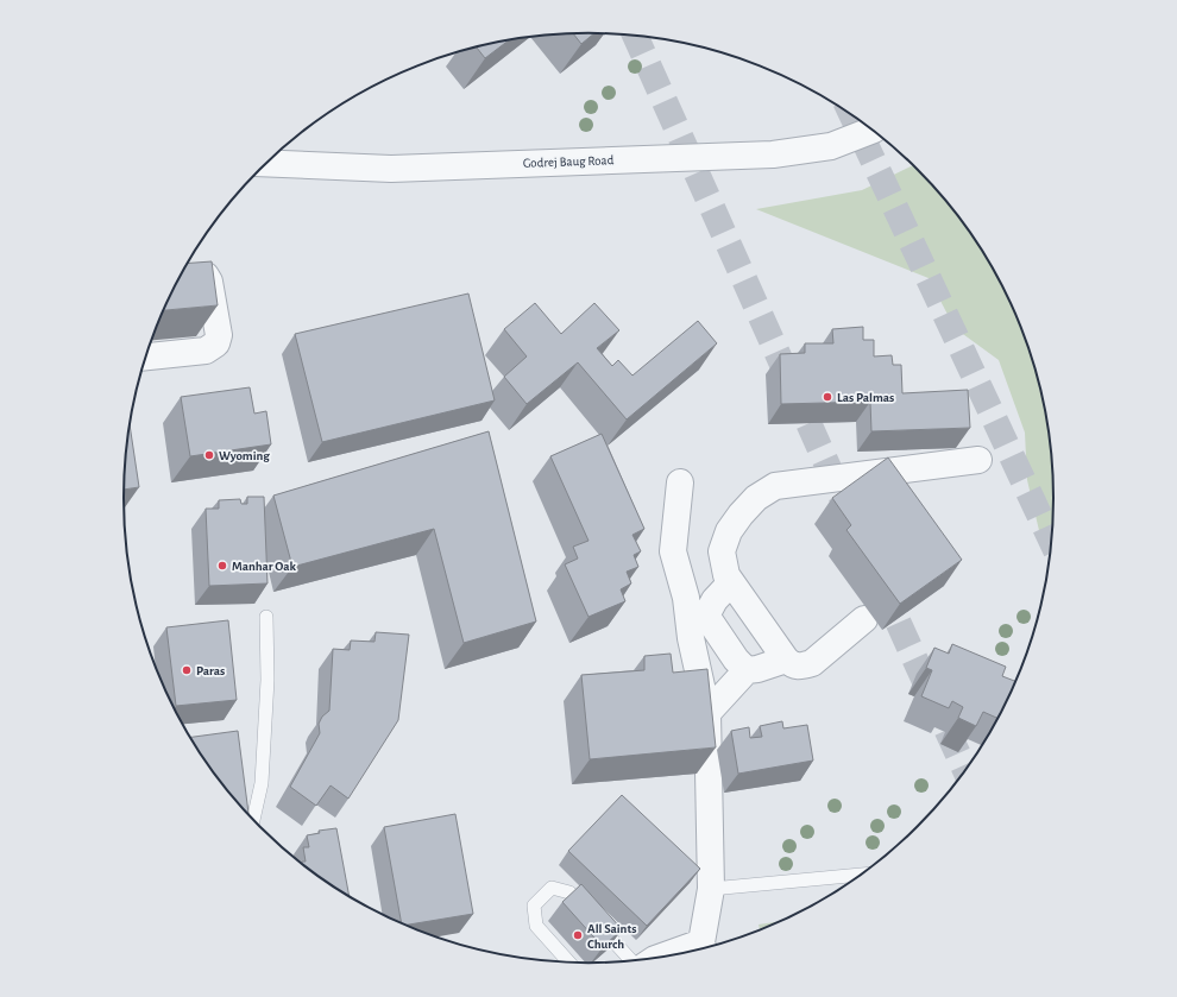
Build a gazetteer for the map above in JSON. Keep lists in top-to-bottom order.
{
  "streets": {
    "street": ["Godrej Baug Road"]
  },
  "places": [
    "Las Palmas",
    "Wyoming",
    "Manhar Oak",
    "Paras",
    "All Saints Church"
  ]
}
